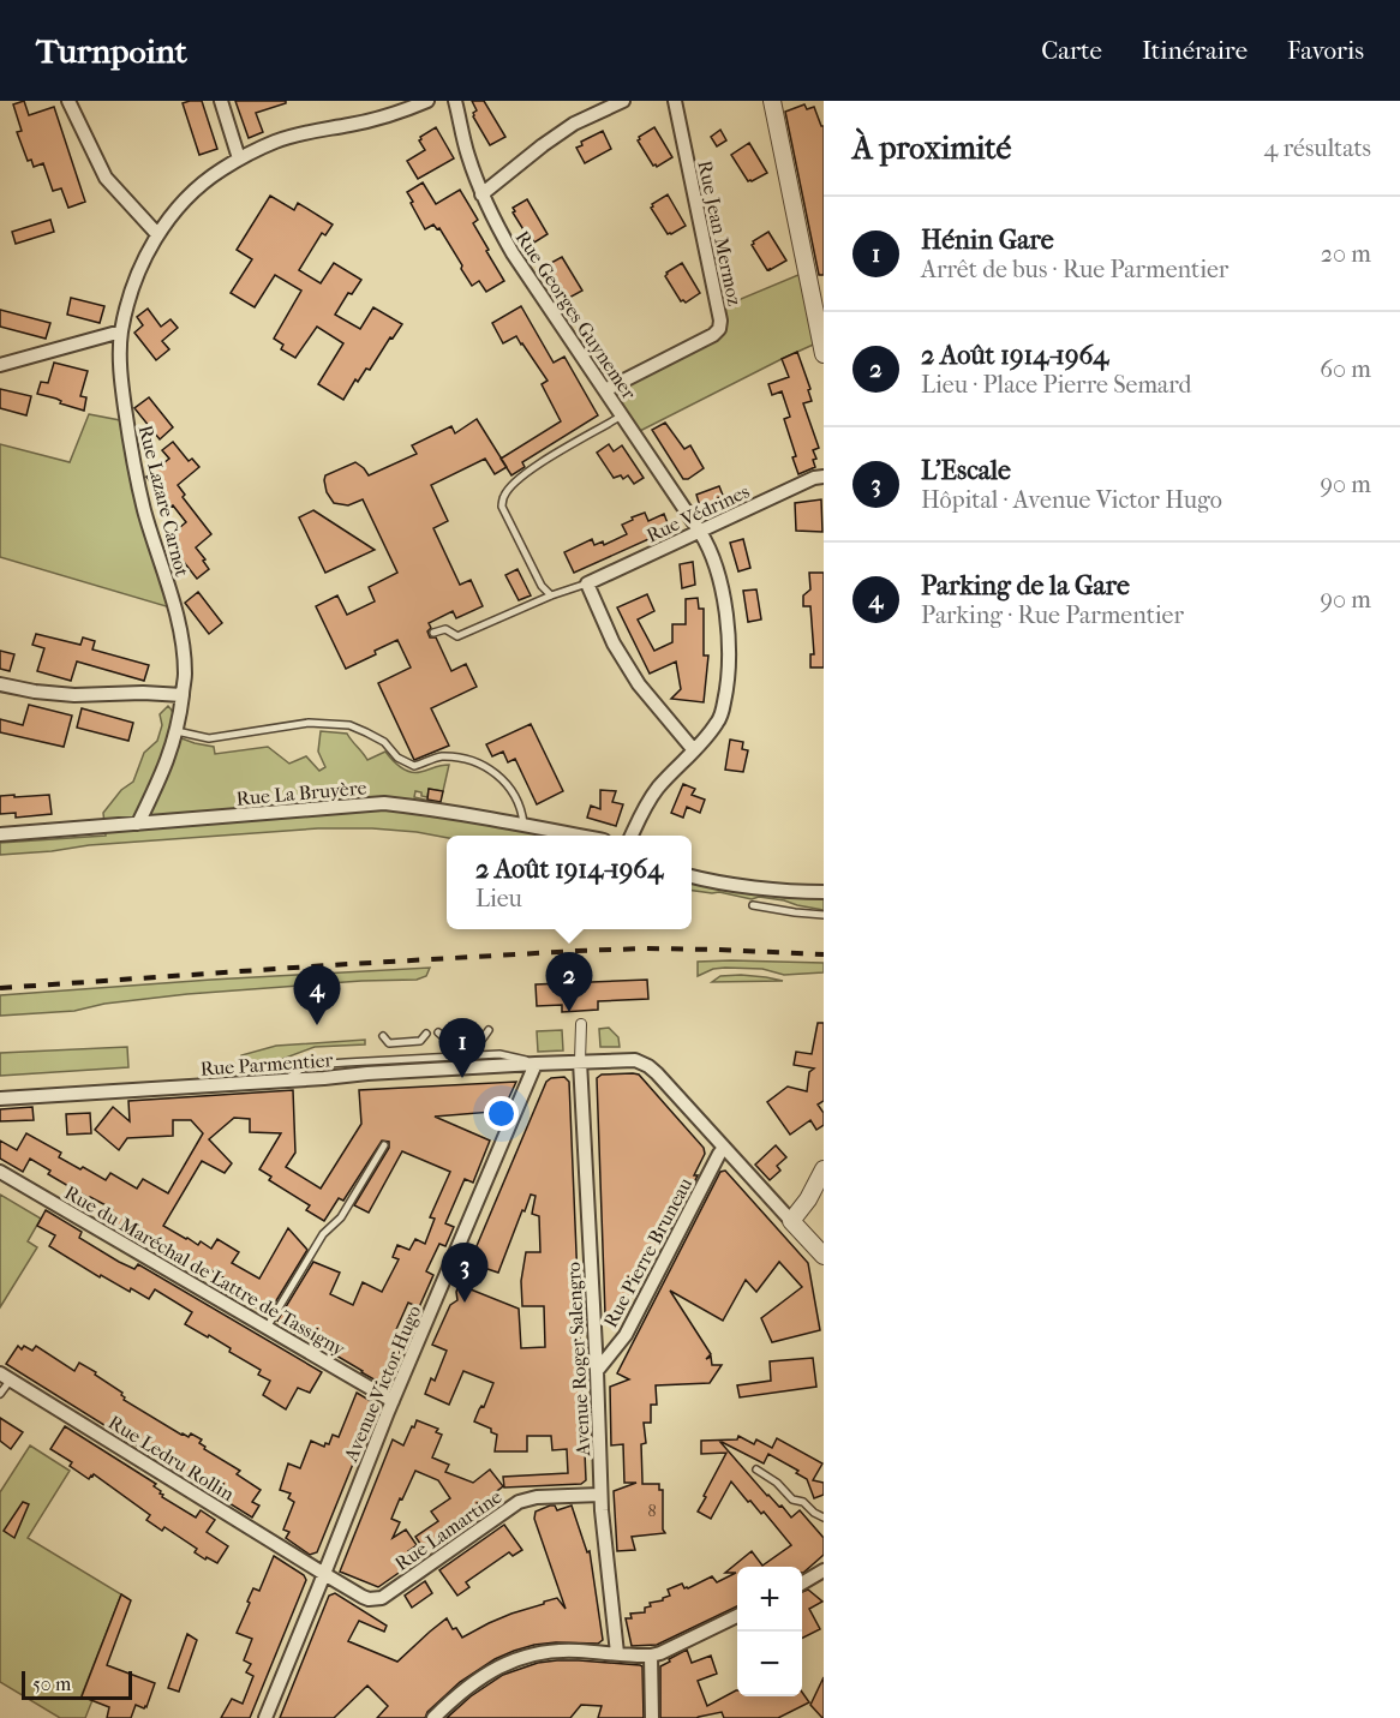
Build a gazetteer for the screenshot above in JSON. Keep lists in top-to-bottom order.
{
  "streets": {
    "street": [
      "Rue Jean Mermoz",
      "Rue Georges Guynemer",
      "Rue Lazare Carnot",
      "Rue Védrines",
      "Rue La Bruyère",
      "Rue Parmentier",
      "Rue Pierre Bruneau",
      "Rue du Maréchal de Lattre de Tassigny",
      "Avenue Roger Salengro",
      "Avenue Victor Hugo",
      "Rue Ledru Rollin",
      "Rue Lamartine"
    ]
  },
  "crossings": [
    ["Rue Jean Mermoz", "Rue Georges Guynemer"],
    ["Rue Georges Guynemer", "Rue Védrines"],
    ["Rue Lazare Carnot", "Rue La Bruyère"],
    ["Rue Parmentier", "Rue Pierre Bruneau"],
    ["Rue Parmentier", "Avenue Roger Salengro"],
    ["Rue Parmentier", "Avenue Victor Hugo"],
    ["Rue Pierre Bruneau", "Avenue Roger Salengro"],
    ["Rue du Maréchal de Lattre de Tassigny", "Avenue Victor Hugo"],
    ["Avenue Roger Salengro", "Rue Lamartine"],
    ["Avenue Victor Hugo", "Rue Ledru Rollin"],
    ["Avenue Victor Hugo", "Rue Lamartine"],
    ["Rue Ledru Rollin", "Rue Lamartine"]
  ],
  "house_numbers": ["8"],
  "scale_bar": "50 m",
  "page": {
    "header": "Turnpoint",
    "nav": ["Carte", "Itinéraire", "Favoris"],
    "heading": ["À proximité", "4 résultats"],
    "list": [
      {
        "mark": "1",
        "name": "Hénin Gare",
        "note": "Arrêt de bus · Rue Parmentier",
        "value": "20 m"
      },
      {
        "mark": "2",
        "name": "2 Août 1914-1964",
        "note": "Lieu · Place Pierre Semard",
        "value": "60 m"
      },
      {
        "mark": "3",
        "name": "L'Escale",
        "note": "Hôpital · Avenue Victor Hugo",
        "value": "90 m"
      },
      {
        "mark": "4",
        "name": "Parking de la Gare",
        "note": "Parking · Rue Parmentier",
        "value": "90 m"
      }
    ],
    "popup": ["2 Août 1914-1964", "Lieu"],
    "pins": [
      "2",
      "4",
      "1",
      "3"
    ],
    "map_buttons": ["+", "−"],
    "scale": "50 m"
  }
}
